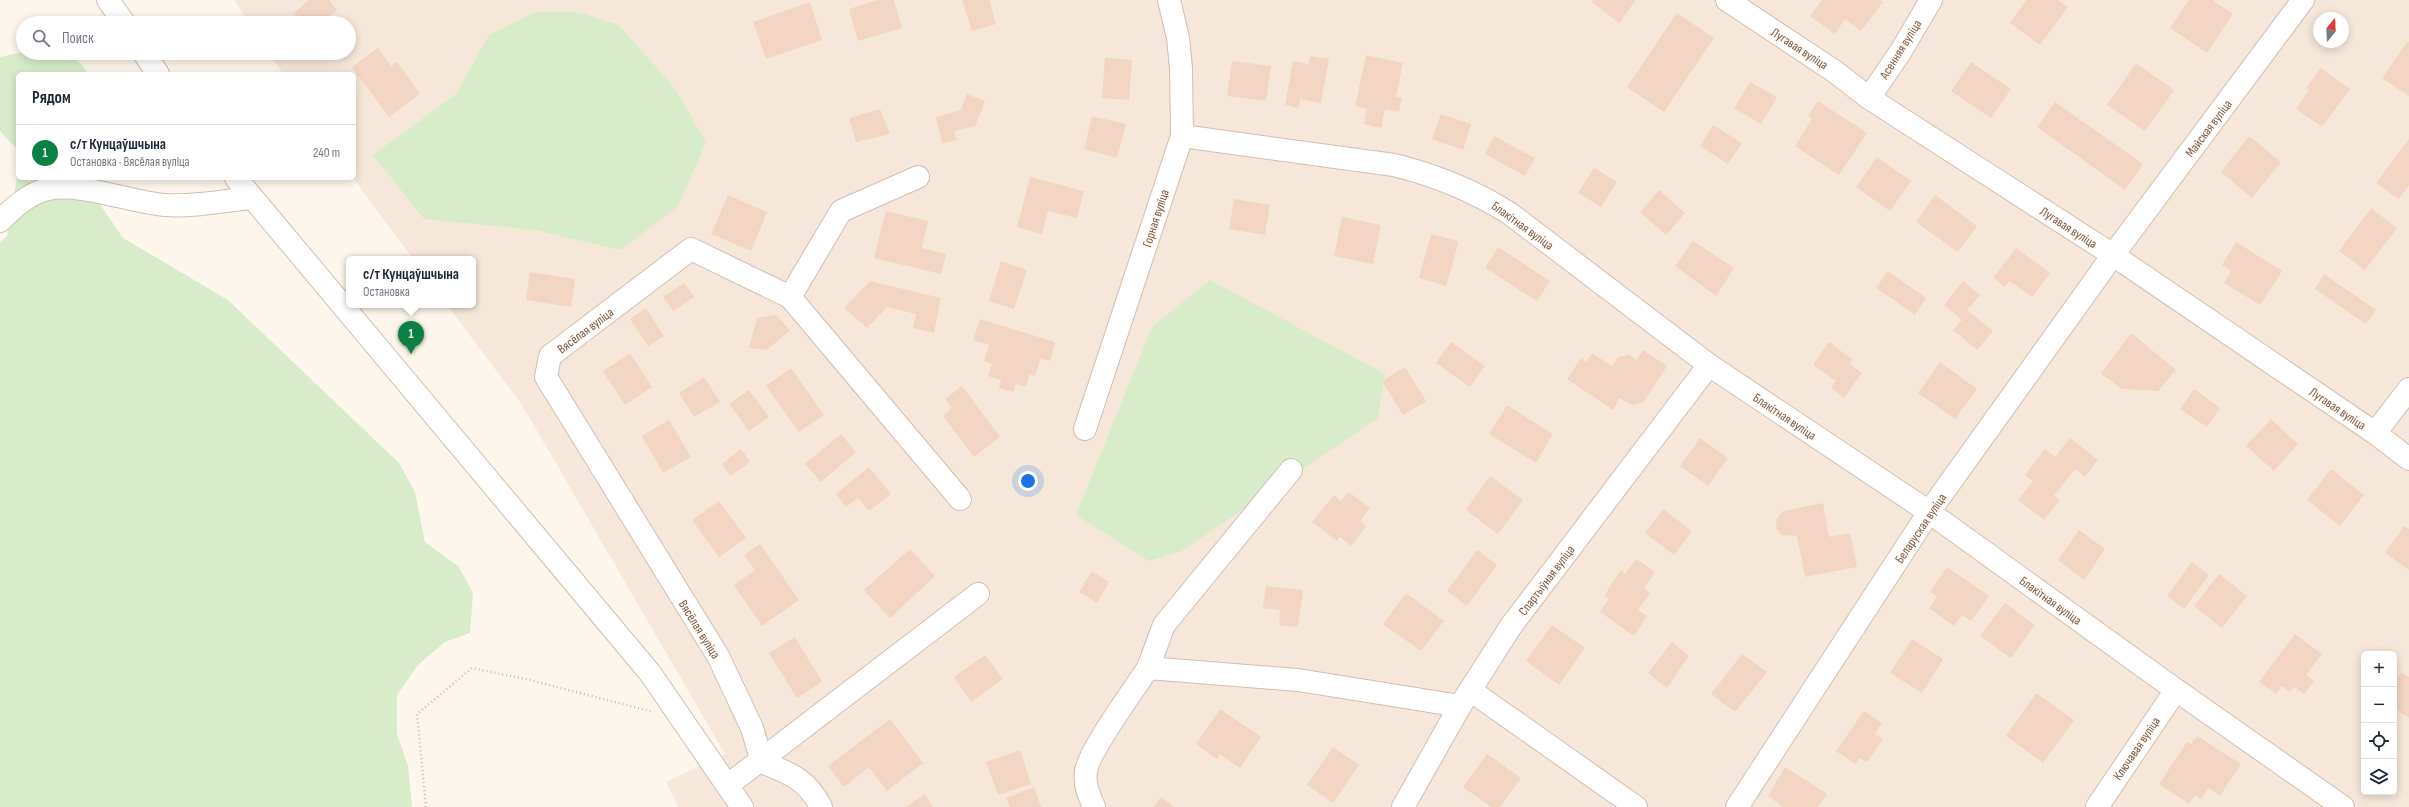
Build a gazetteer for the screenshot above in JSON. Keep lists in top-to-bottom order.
{
  "streets": {
    "street": [
      "Лугавая вуліца",
      "Асенняя вуліца",
      "Майская вуліца",
      "Горная вуліца",
      "Блакітная вуліца",
      "Вясёлая вуліца",
      "Беларуская вуліца",
      "Спартыўная вуліца",
      "Ключавая вуліца"
    ]
  },
  "crossings": [
    ["Лугавая вуліца", "Асенняя вуліца"],
    ["Лугавая вуліца", "Майская вуліца"],
    ["Лугавая вуліца", "Беларуская вуліца"],
    ["Майская вуліца", "Беларуская вуліца"],
    ["Горная вуліца", "Блакітная вуліца"],
    ["Блакітная вуліца", "Беларуская вуліца"],
    ["Блакітная вуліца", "Спартыўная вуліца"],
    ["Блакітная вуліца", "Ключавая вуліца"]
  ],
  "north": "top",
  "page": {
    "search": "Поиск",
    "heading": "Рядом",
    "list": [
      {
        "mark": "1",
        "name": "с/т Кунцаўшчына",
        "note": "Остановка · Вясёлая вуліца",
        "value": "240 m"
      }
    ],
    "popup": ["с/т Кунцаўшчына", "Остановка"],
    "pins": "1",
    "map_buttons": ["+", "−"]
  }
}
